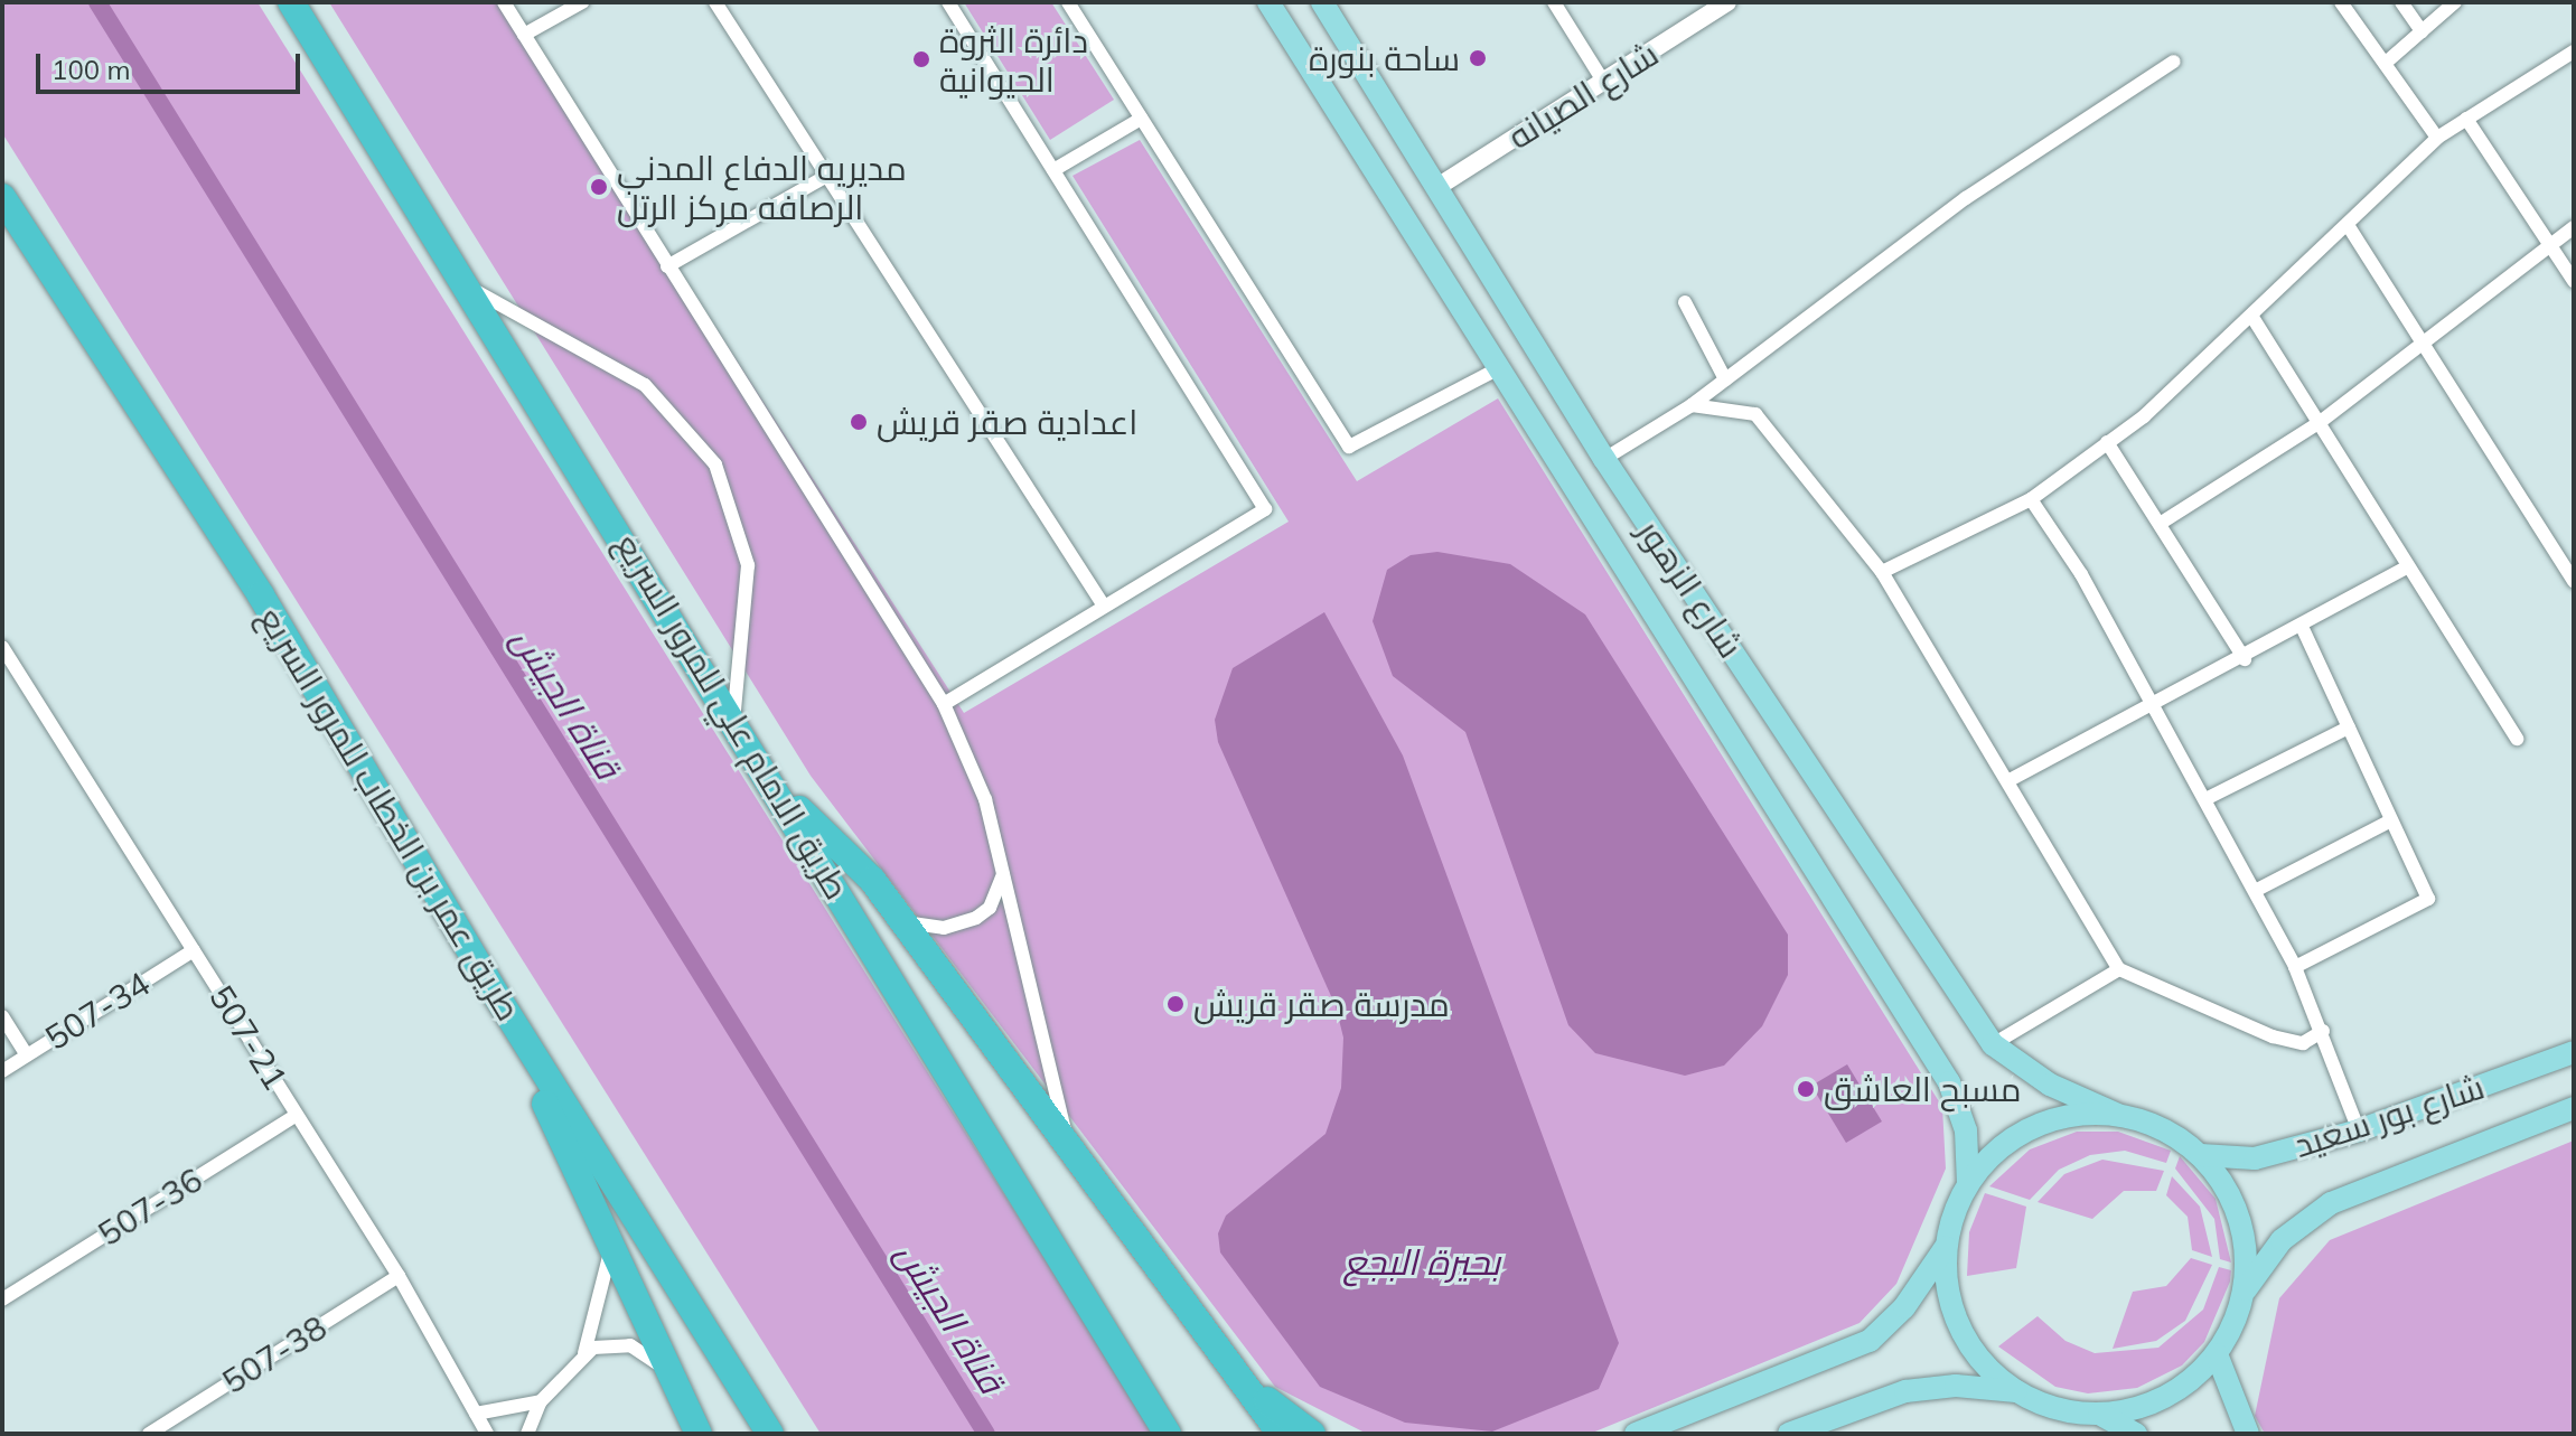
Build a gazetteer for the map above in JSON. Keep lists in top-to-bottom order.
{
  "streets": {
    "highway": ["طريق الامام علي للمرور السريع", "طريق عمر بن الخطاب للمرور السريع"],
    "main road": ["شارع الزهور", "شارع بور سعيد"],
    "street": [
      "شارع الصيانه",
      "507-34",
      "507-21",
      "507-36",
      "507-38"
    ]
  },
  "crossings": [
    ["شارع الصيانه", "شارع الزهور"],
    ["شارع الزهور", "شارع بور سعيد"],
    ["507-34", "507-21"],
    ["507-21", "507-36"],
    ["507-21", "507-38"]
  ],
  "water": ["قناة الجيش", "بحيرة البجع"],
  "places": [
    "ساحة بنورة",
    "دائرة الثروة الحيوانية",
    "مديريه الدفاع المدني الرصافه مركز الرتل",
    "اعدادية صقر قريش",
    "مدرسة صقر قريش",
    "مسبح العاشق"
  ],
  "scale_bar": "100 m"
}
